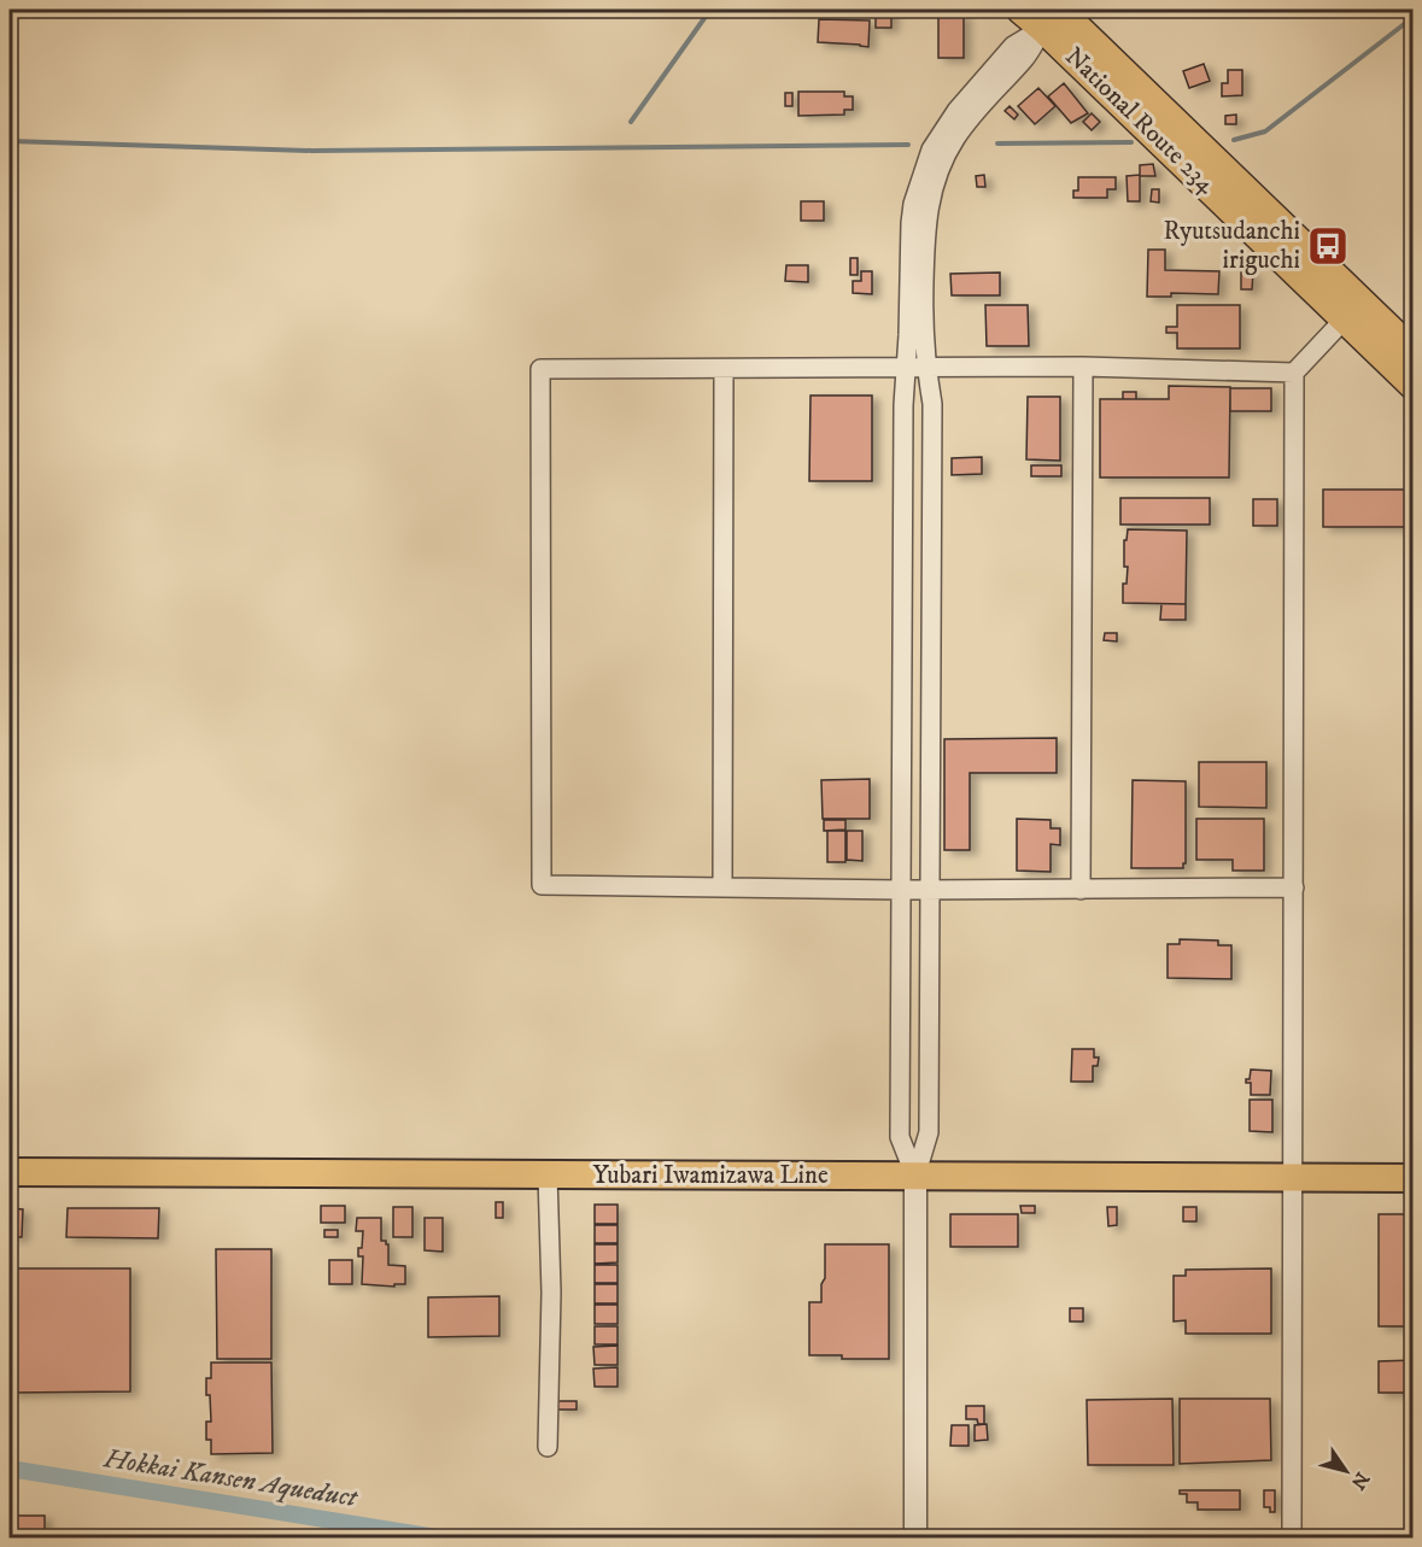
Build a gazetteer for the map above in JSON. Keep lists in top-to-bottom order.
{
  "streets": {
    "main road": ["Yubari Iwamizawa Line"]
  },
  "water": ["Hokkai Kansen Aqueduct"],
  "places": {
    "bus stop": ["Ryutsudanchi iriguchi"]
  },
  "north": "bottom right"
}
